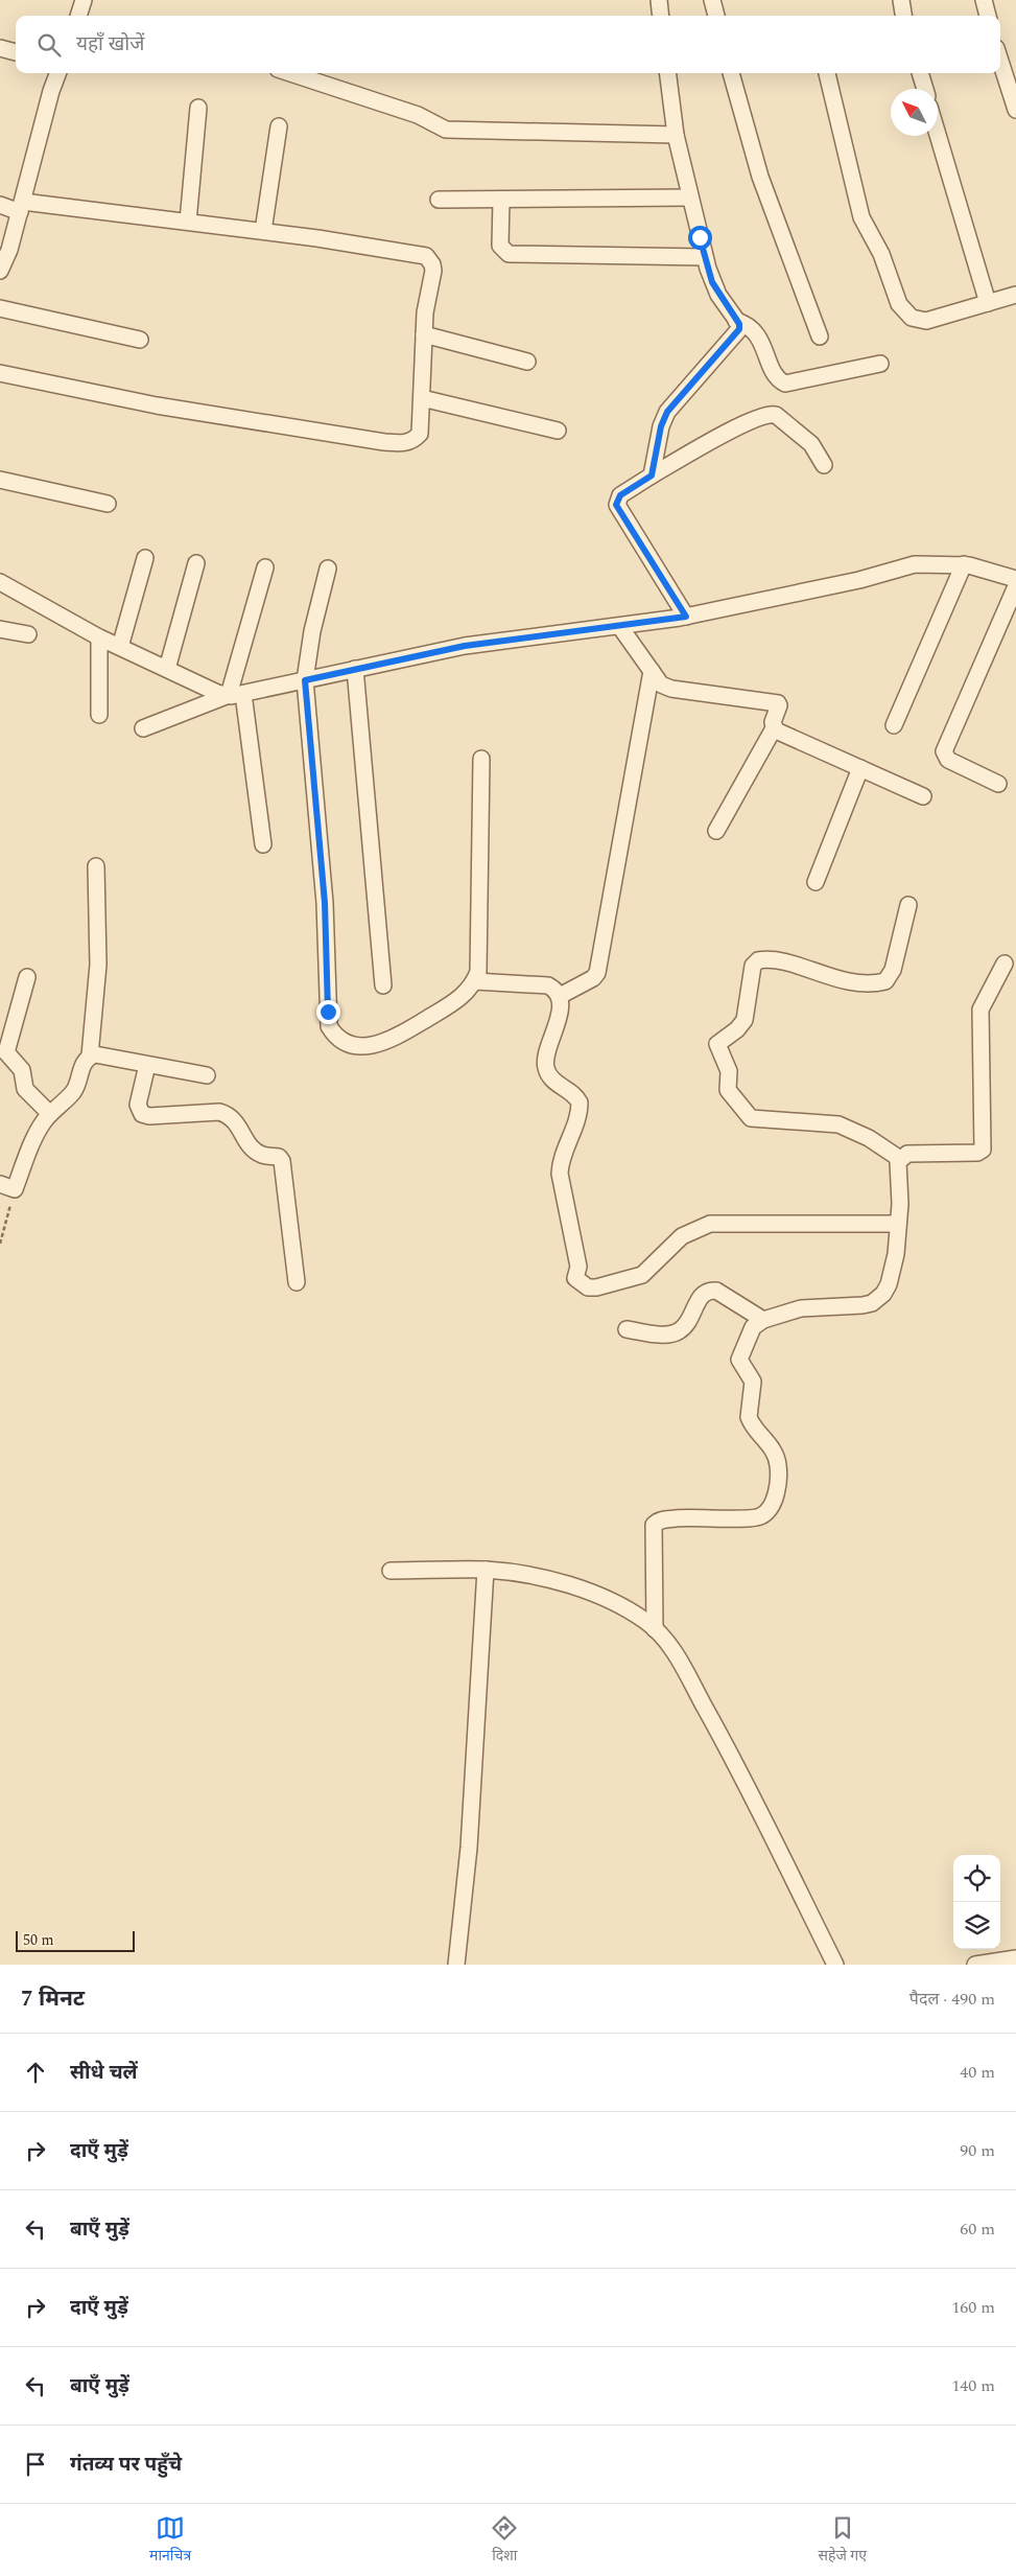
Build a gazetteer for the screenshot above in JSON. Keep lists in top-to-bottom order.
{
  "scale_bar": "50 m",
  "north": "top left",
  "page": {
    "search": "यहाँ खोजें",
    "scale": "50 m",
    "heading": ["7 मिनट", "पैदल · 490 m"],
    "list": [
      ["सीधे चलें", "40 m"],
      ["दाएँ मुड़ें", "90 m"],
      ["बाएँ मुड़ें", "60 m"],
      ["दाएँ मुड़ें", "160 m"],
      ["बाएँ मुड़ें", "140 m"],
      "गंतव्य पर पहुँचे"
    ],
    "nav": ["मानचित्र", "दिशा", "सहेजे गए"]
  }
}
